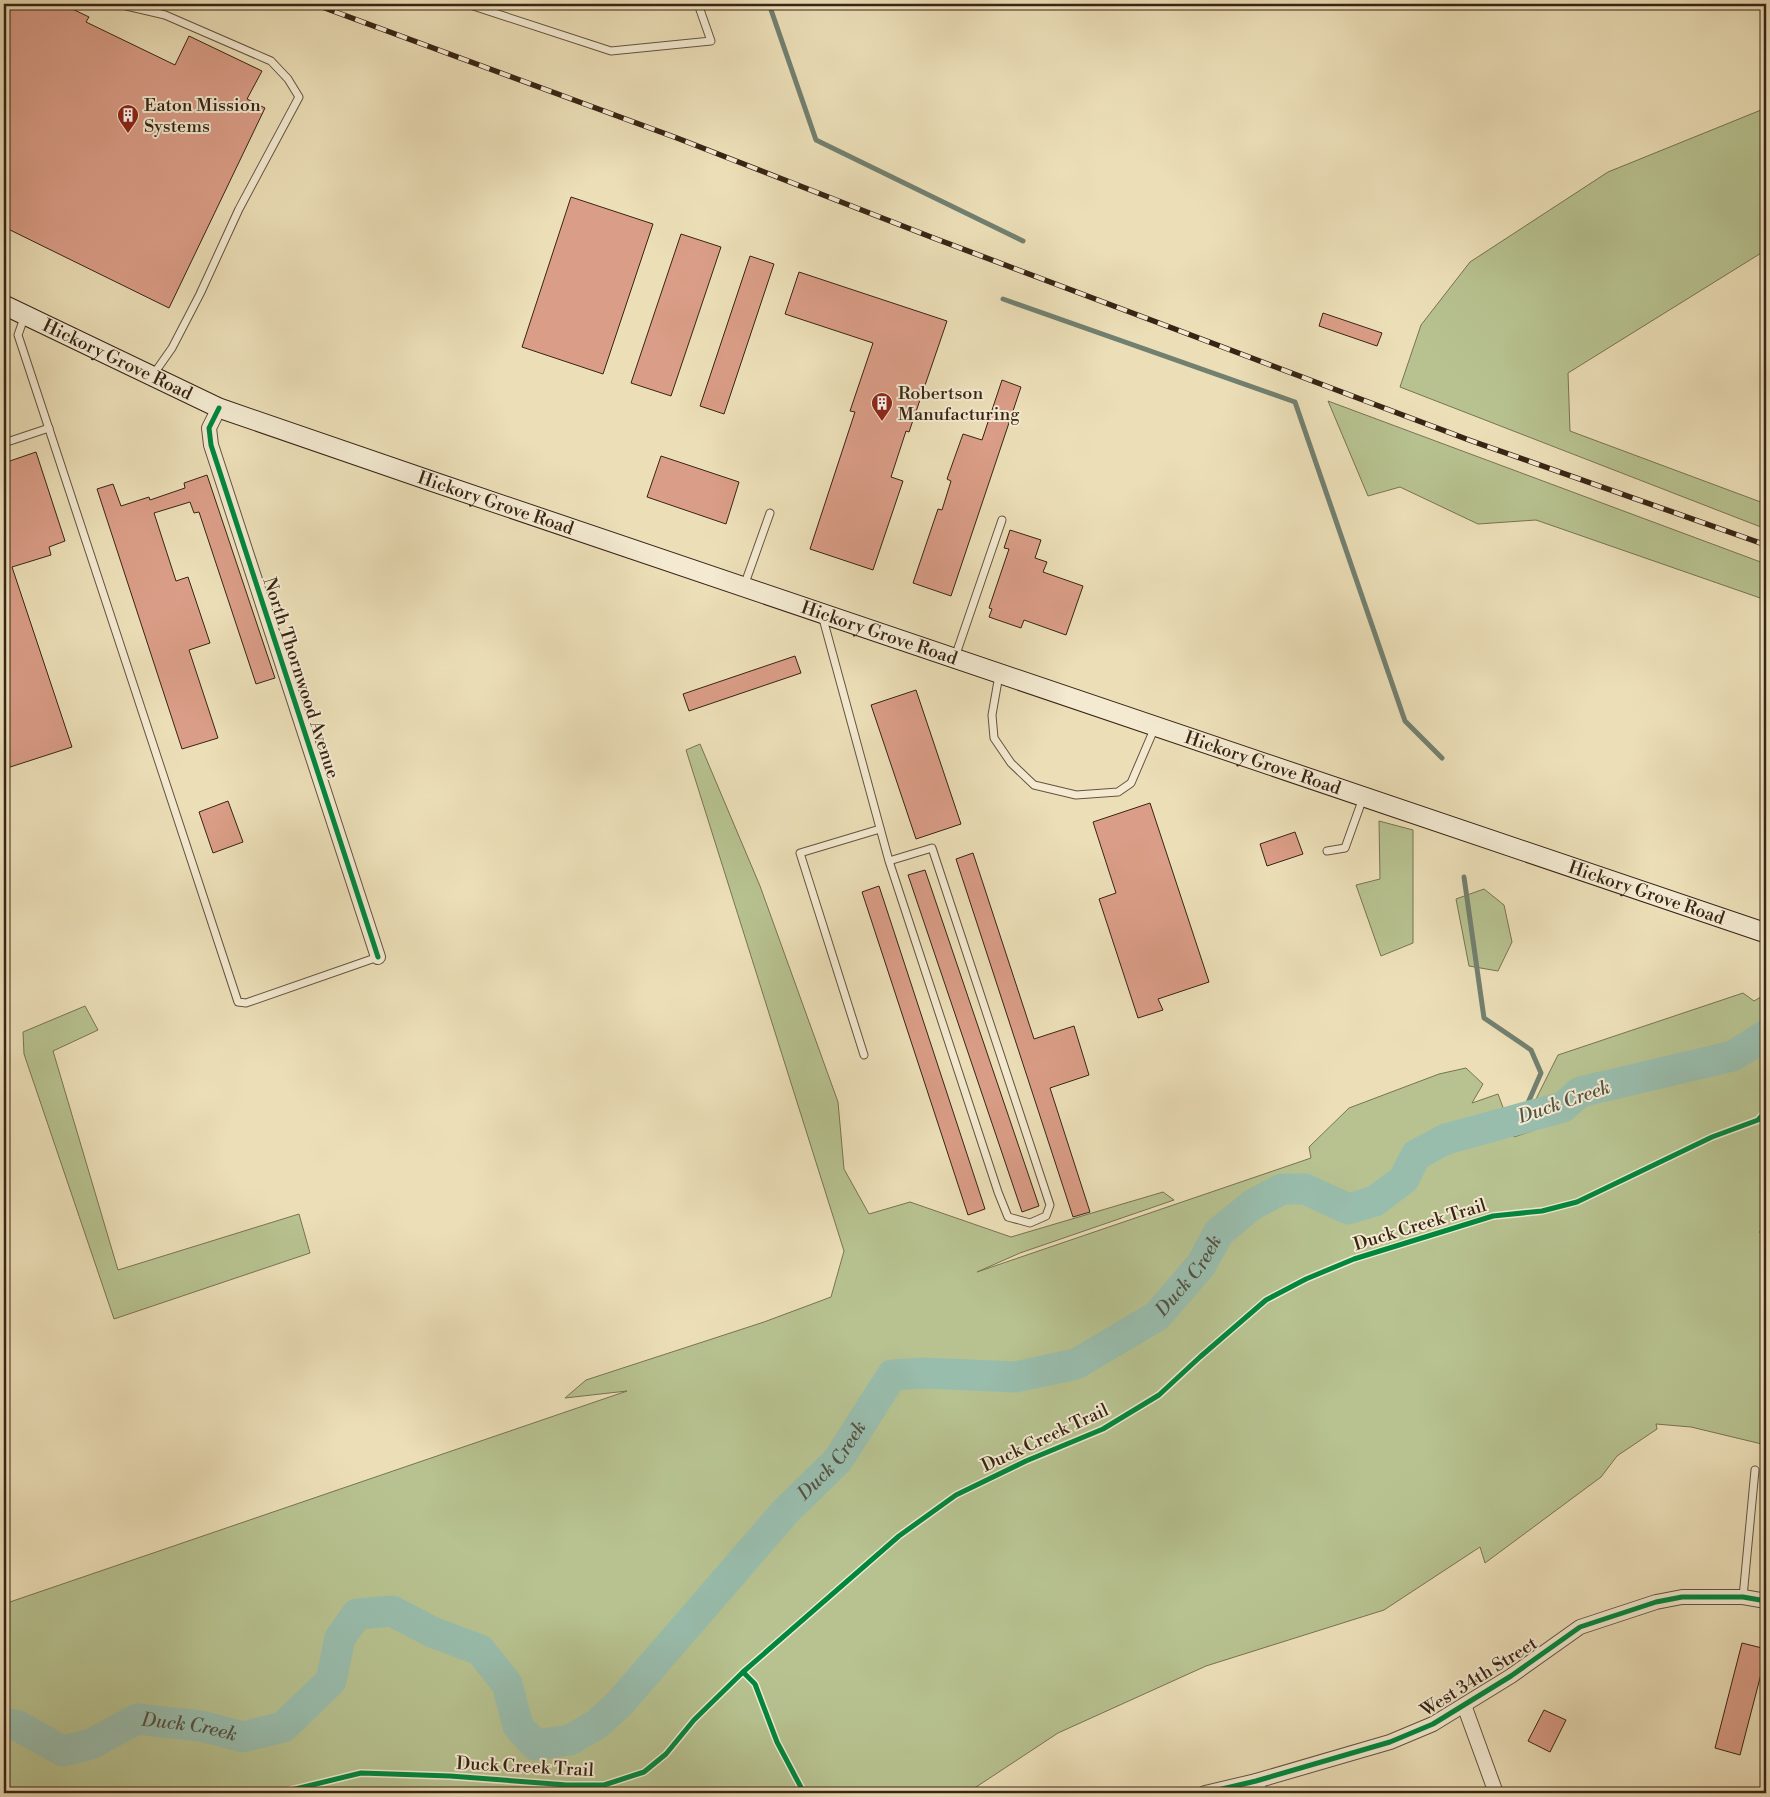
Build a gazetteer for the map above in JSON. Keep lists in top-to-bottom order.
{
  "streets": {
    "main road": ["Hickory Grove Road"],
    "street": ["North Thornwood Avenue", "West 34th Street"],
    "cycle path": ["Duck Creek Trail"]
  },
  "crossings": [
    ["Hickory Grove Road", "North Thornwood Avenue"]
  ],
  "water": ["Duck Creek"],
  "places": {
    "building": ["Eaton Mission Systems", "Robertson Manufacturing"]
  }
}
